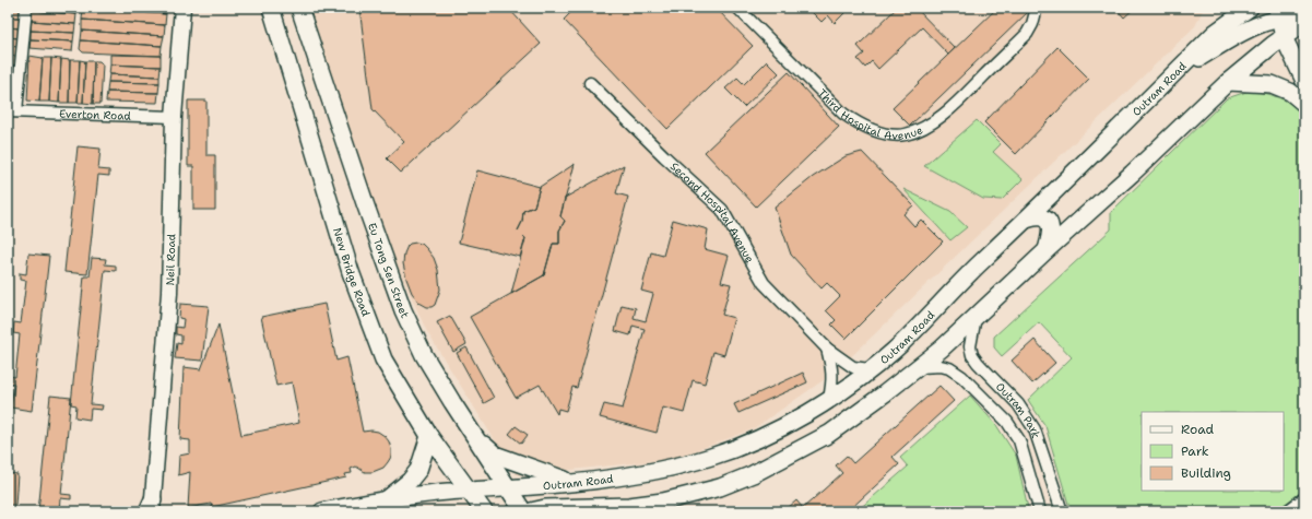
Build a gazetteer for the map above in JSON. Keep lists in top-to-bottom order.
{
  "streets": {
    "main road": [
      "Outram Road",
      "Neil Road",
      "Eu Tong Sen Street",
      "New Bridge Road"
    ],
    "street": [
      "Third Hospital Avenue",
      "Everton Road",
      "Second Hospital Avenue",
      "Outram Park"
    ]
  },
  "crossings": [
    ["Outram Road", "Second Hospital Avenue"],
    ["Outram Road", "Eu Tong Sen Street"],
    ["Outram Road", "New Bridge Road"],
    ["Outram Road", "Outram Park"],
    ["Everton Road", "Neil Road"]
  ],
  "legend": ["Road", "Park", "Building"]
}
